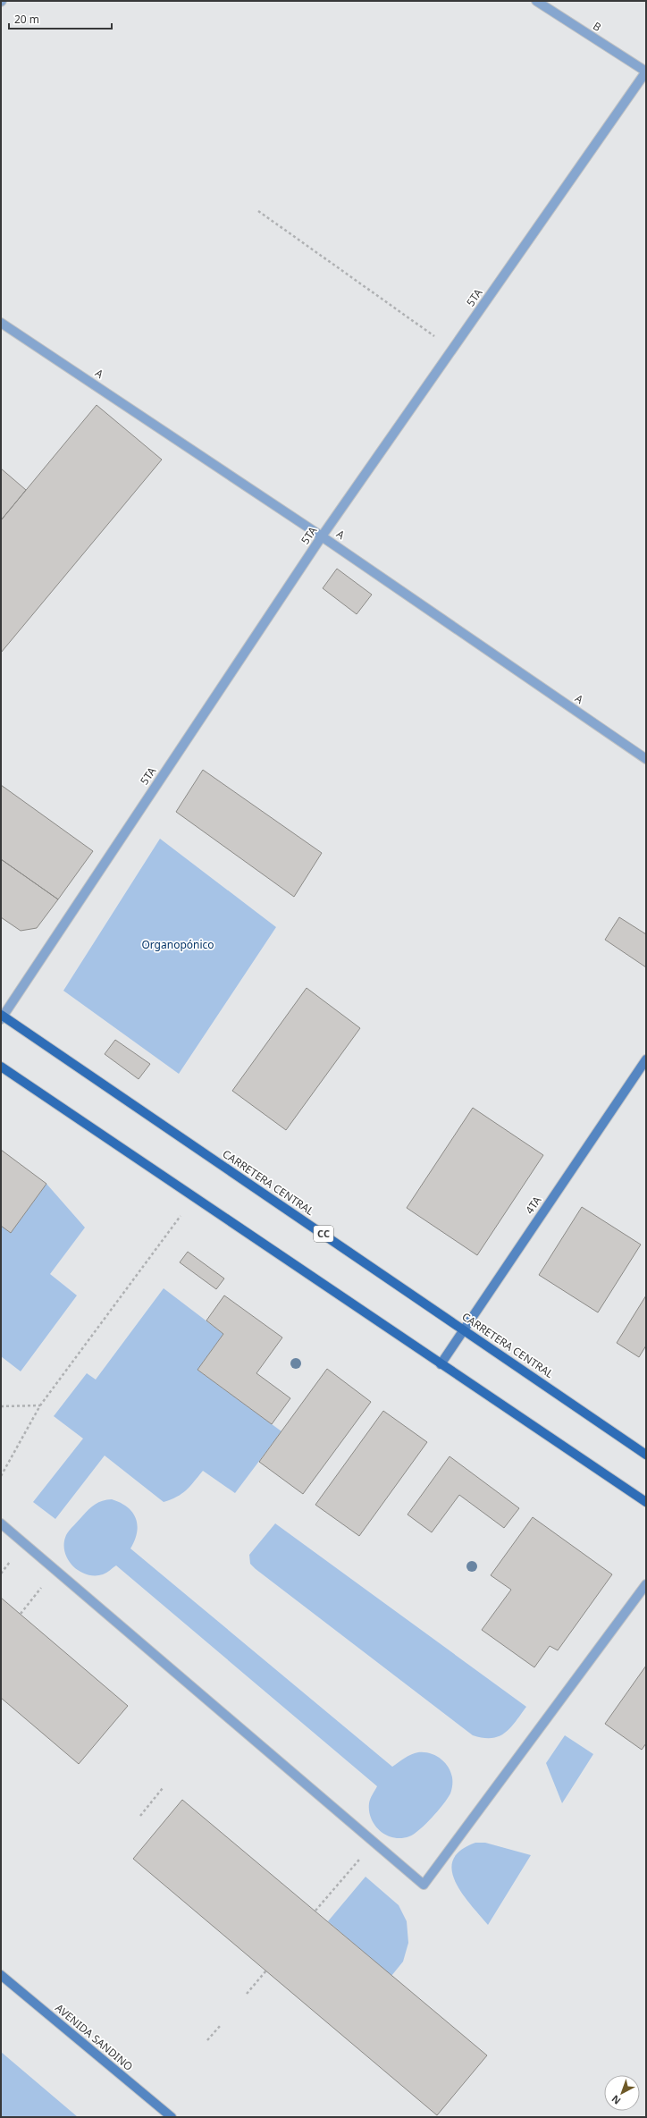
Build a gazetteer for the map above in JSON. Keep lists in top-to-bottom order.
{
  "streets": {
    "main road": ["CARRETERA CENTRAL", "CC"],
    "street": [
      "B",
      "5TA",
      "A",
      "4TA",
      "AVENIDA SANDINO"
    ]
  },
  "crossings": [
    ["B", "5TA"],
    ["5TA", "A"],
    ["5TA", "CARRETERA CENTRAL"],
    ["CARRETERA CENTRAL", "4TA"]
  ],
  "parks": ["Organopónico"],
  "scale_bar": "20 m",
  "north": "bottom left"
}
